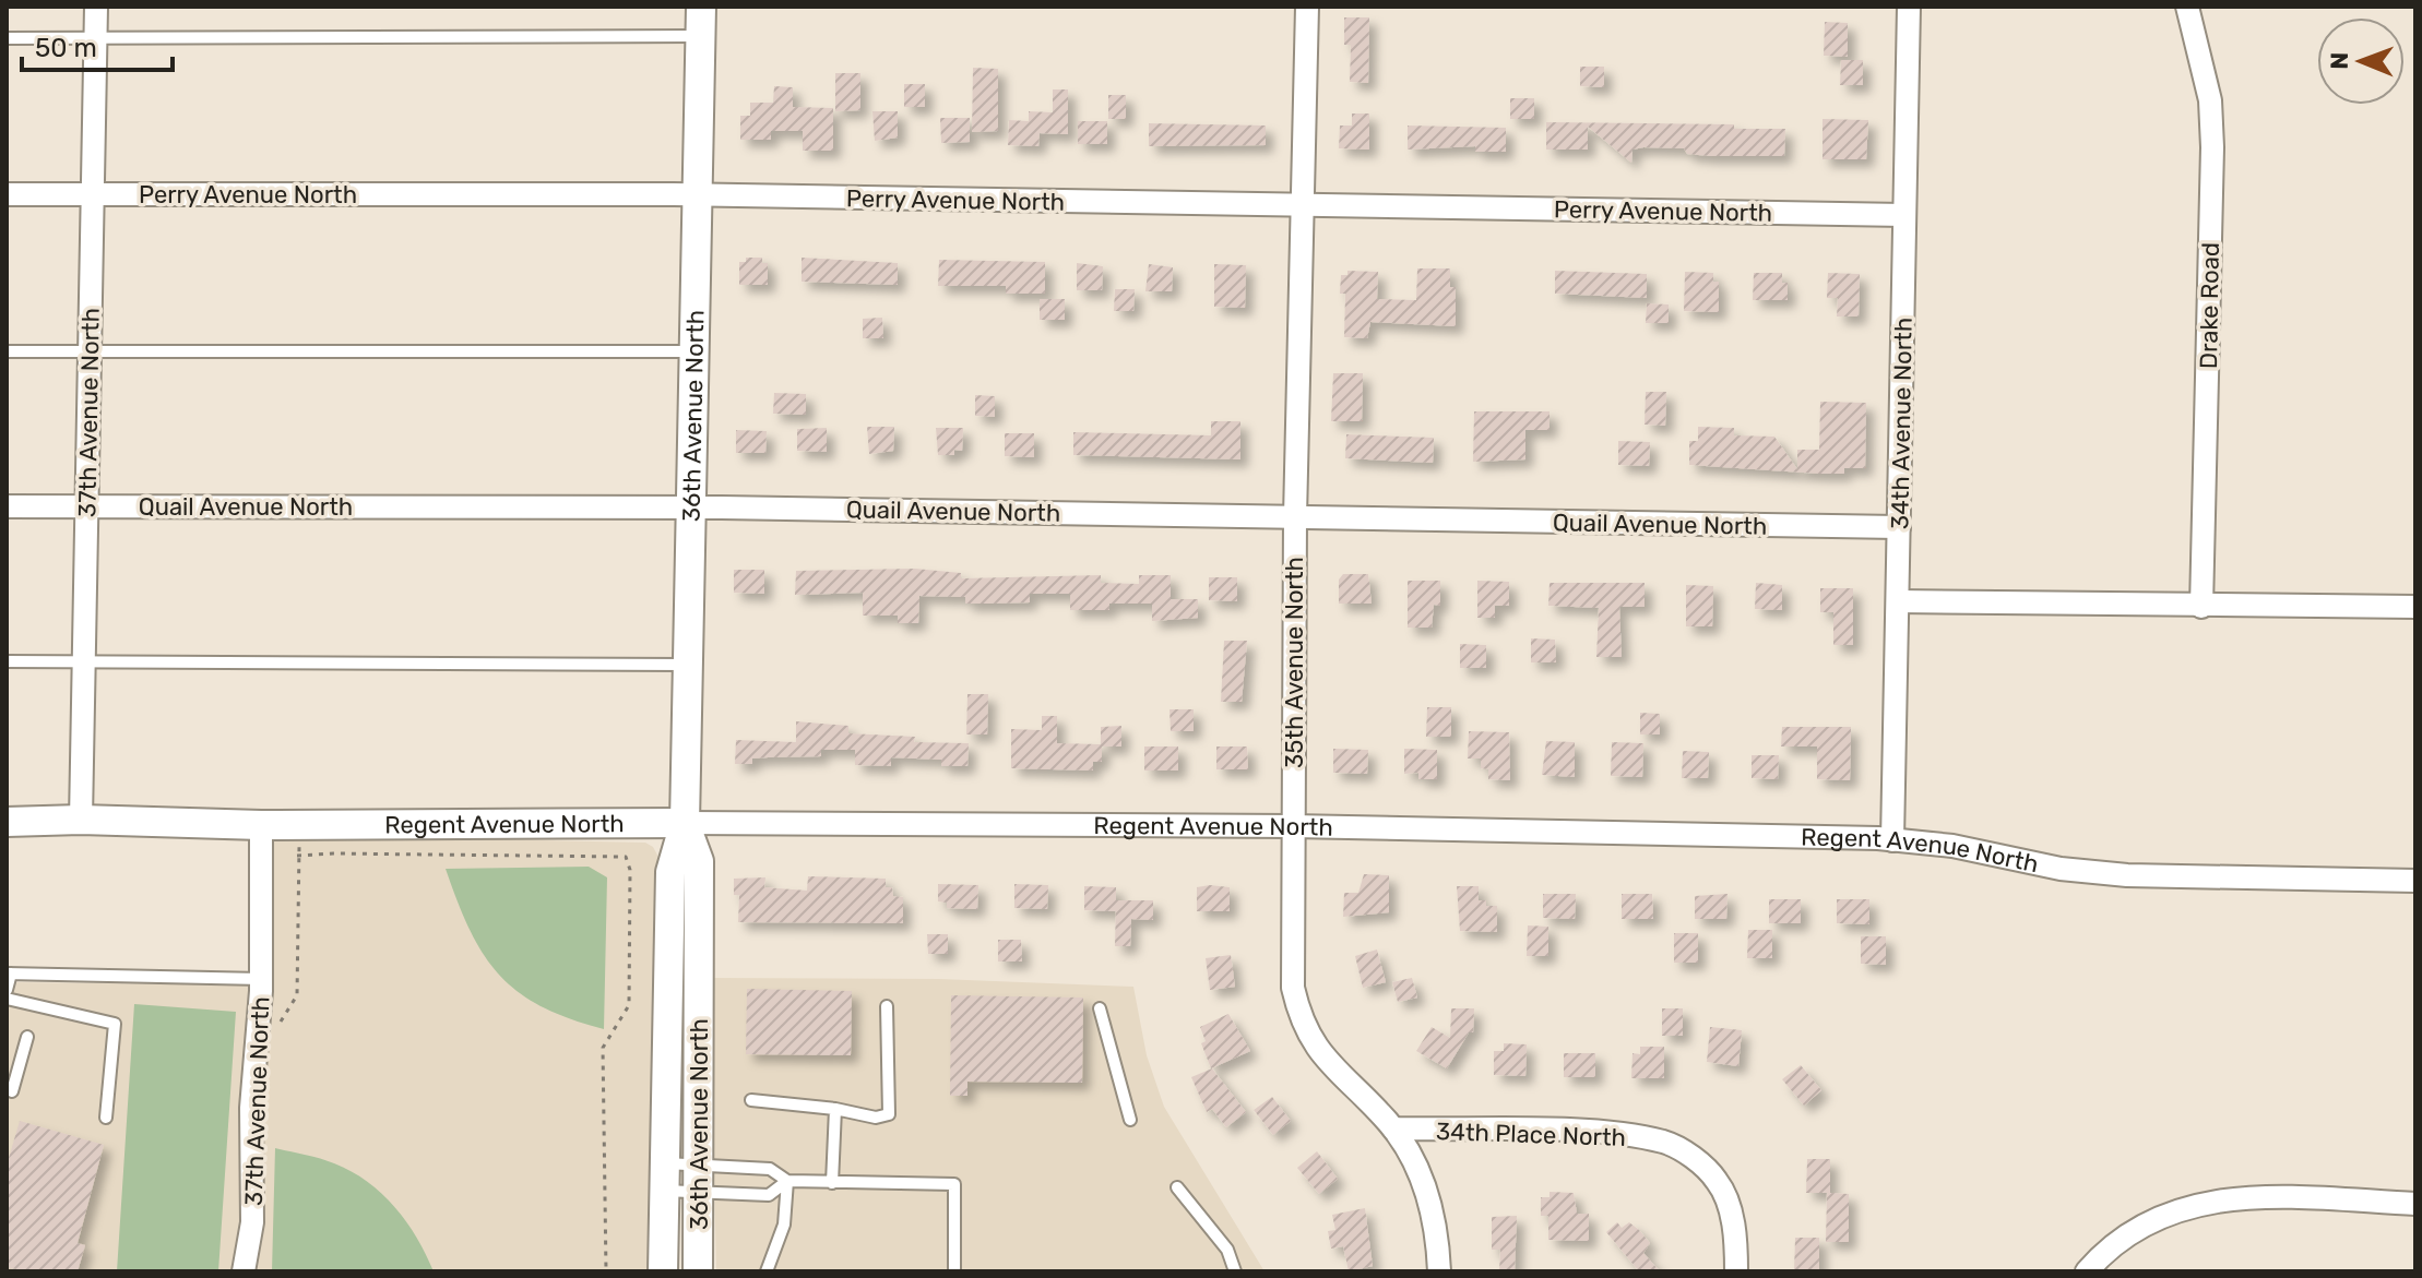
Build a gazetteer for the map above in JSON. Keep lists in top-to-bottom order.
{
  "streets": {
    "street": [
      "Perry Avenue North",
      "Drake Road",
      "37th Avenue North",
      "36th Avenue North",
      "34th Avenue North",
      "Quail Avenue North",
      "35th Avenue North",
      "Regent Avenue North",
      "34th Place North"
    ]
  },
  "crossings": [
    ["Perry Avenue North", "37th Avenue North"],
    ["Perry Avenue North", "36th Avenue North"],
    ["Perry Avenue North", "34th Avenue North"],
    ["Perry Avenue North", "35th Avenue North"],
    ["37th Avenue North", "Quail Avenue North"],
    ["37th Avenue North", "Regent Avenue North"],
    ["36th Avenue North", "Quail Avenue North"],
    ["36th Avenue North", "Regent Avenue North"],
    ["34th Avenue North", "Quail Avenue North"],
    ["34th Avenue North", "Regent Avenue North"],
    ["Quail Avenue North", "35th Avenue North"],
    ["35th Avenue North", "Regent Avenue North"],
    ["35th Avenue North", "34th Place North"]
  ],
  "scale_bar": "50 m",
  "north": "left"
}
